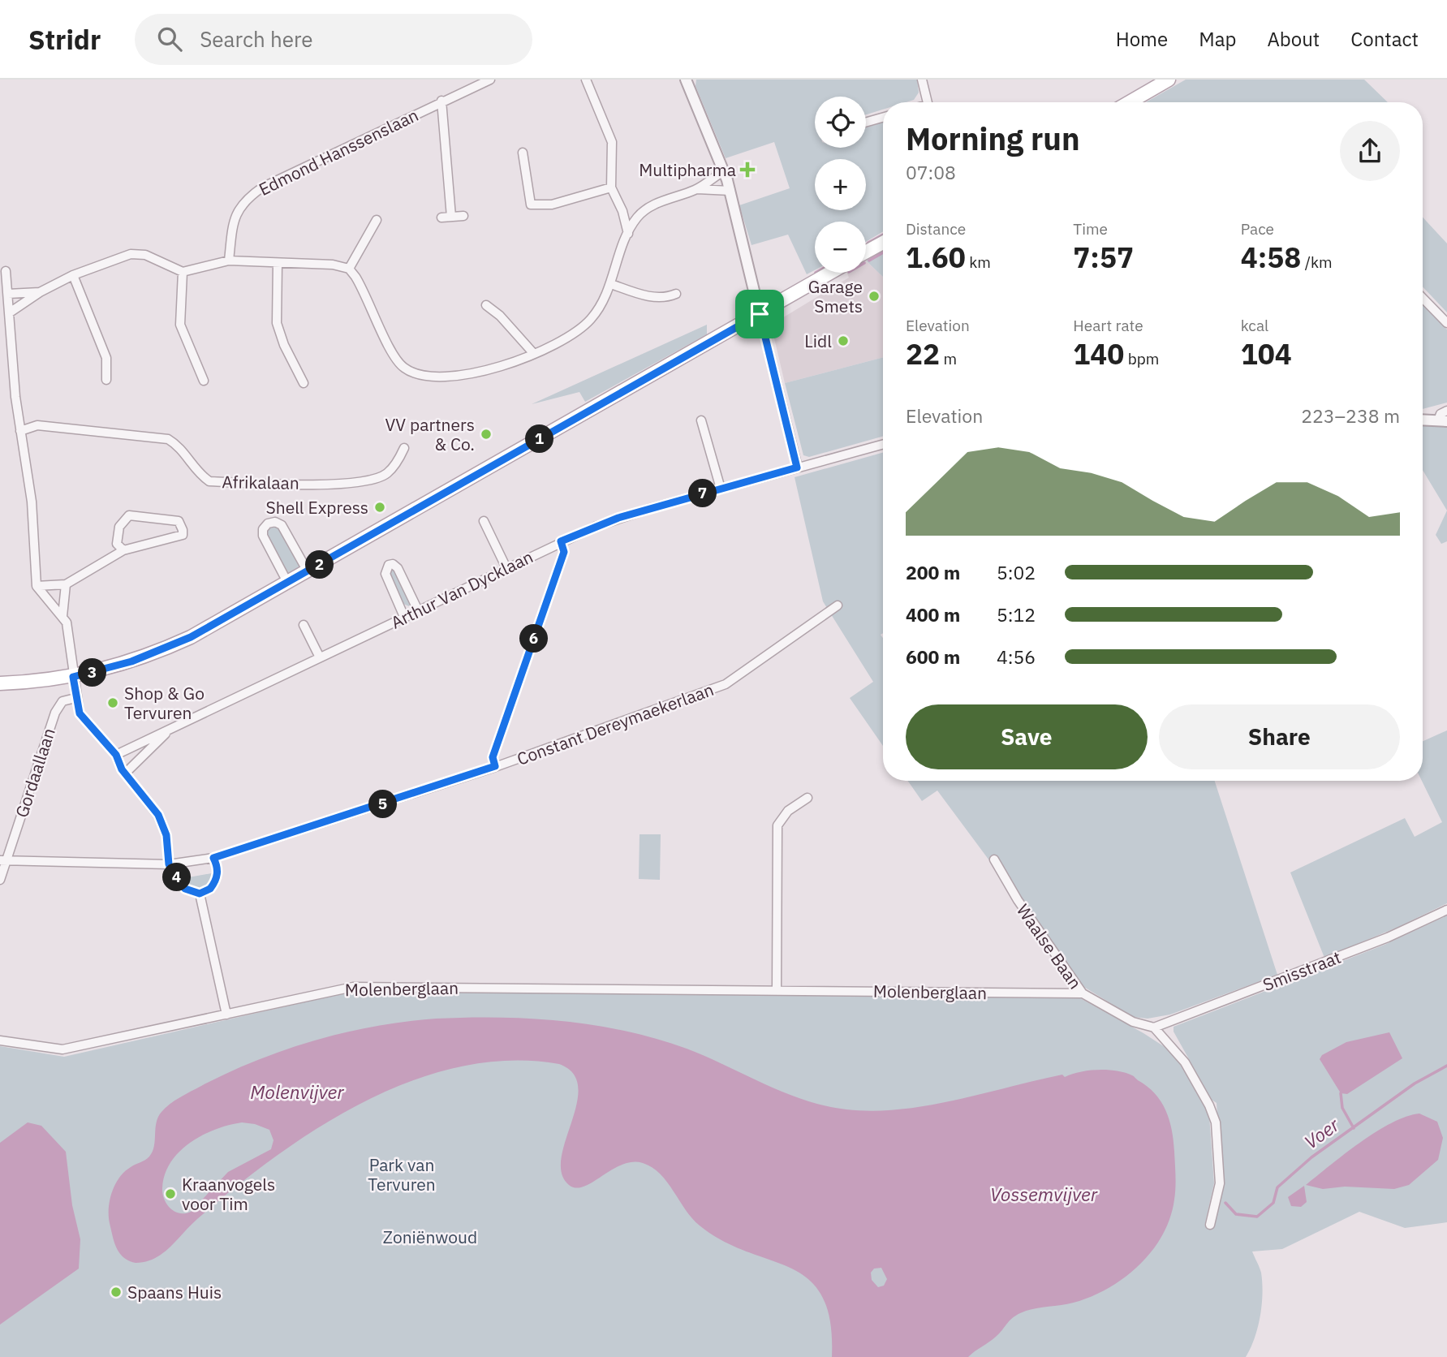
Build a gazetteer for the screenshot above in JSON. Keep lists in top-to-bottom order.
{
  "streets": {
    "street": [
      "Edmond Hanssenslaan",
      "Afrikalaan",
      "Arthur Van Dycklaan",
      "Constant Dereymaekerlaan",
      "Gordaallaan",
      "Waalse Baan",
      "Smisstraat",
      "Molenberglaan"
    ]
  },
  "crossings": [
    ["Constant Dereymaekerlaan", "Gordaallaan"],
    ["Waalse Baan", "Smisstraat"],
    ["Waalse Baan", "Molenberglaan"]
  ],
  "water": ["Molenvijver", "Voer", "Vossemvijver"],
  "parks": ["Park van Tervuren", "Zoniënwoud"],
  "places": {
    "health": ["Multipharma"],
    "other": [
      "Garage Smets",
      "Lidl",
      "VV partners & Co.",
      "Shell Express",
      "Shop & Go Tervuren",
      "Kraanvogels voor Tim",
      "Spaans Huis"
    ]
  },
  "page": {
    "header": "Stridr",
    "search": "Search here",
    "nav": [
      "Home",
      "Map",
      "About",
      "Contact"
    ],
    "map_buttons": ["+", "−"],
    "heading": ["Morning run", "07:08"],
    "stats": [
      ["Distance", "1.60 km"],
      ["Time", "7:57"],
      ["Pace", "4:58 /km"],
      ["Elevation", "22 m"],
      ["Heart rate", "140 bpm"],
      ["kcal", "104"]
    ],
    "chart": ["Elevation", "223–238 m"],
    "pins": [
      "1",
      "7",
      "2",
      "6",
      "3",
      "5",
      "4"
    ],
    "list": [
      {
        "name": "200 m",
        "note": "5:02"
      },
      {
        "name": "400 m",
        "note": "5:12"
      },
      {
        "name": "600 m",
        "note": "4:56"
      }
    ],
    "buttons": ["Save", "Share"]
  }
}
